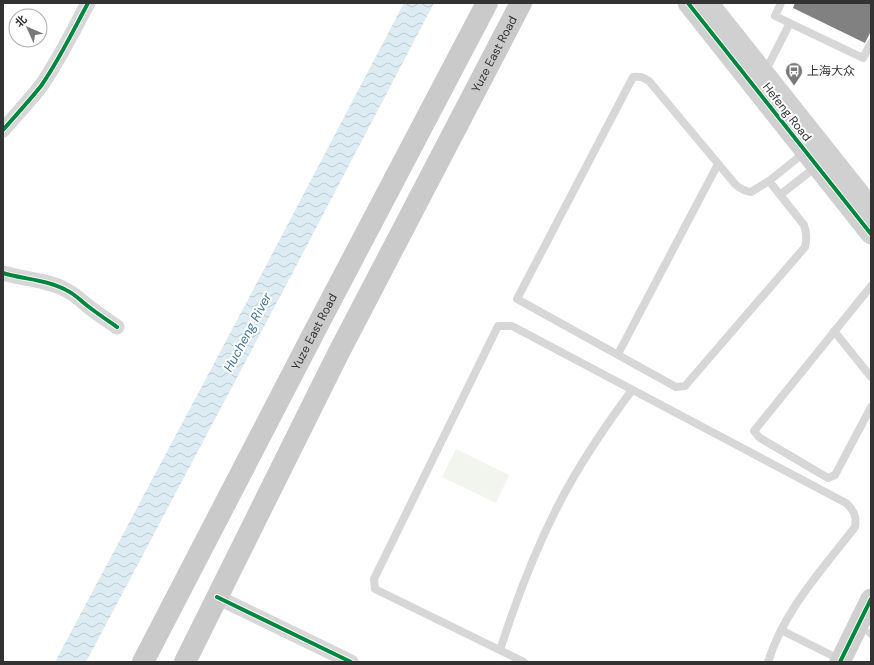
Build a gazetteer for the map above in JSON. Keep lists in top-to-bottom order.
{
  "streets": {
    "main road": ["Yuze East Road"],
    "street": ["Hefeng Road"]
  },
  "water": ["Hucheng River"],
  "places": {
    "bus stop": ["上海大众"]
  },
  "north": "top left"
}
